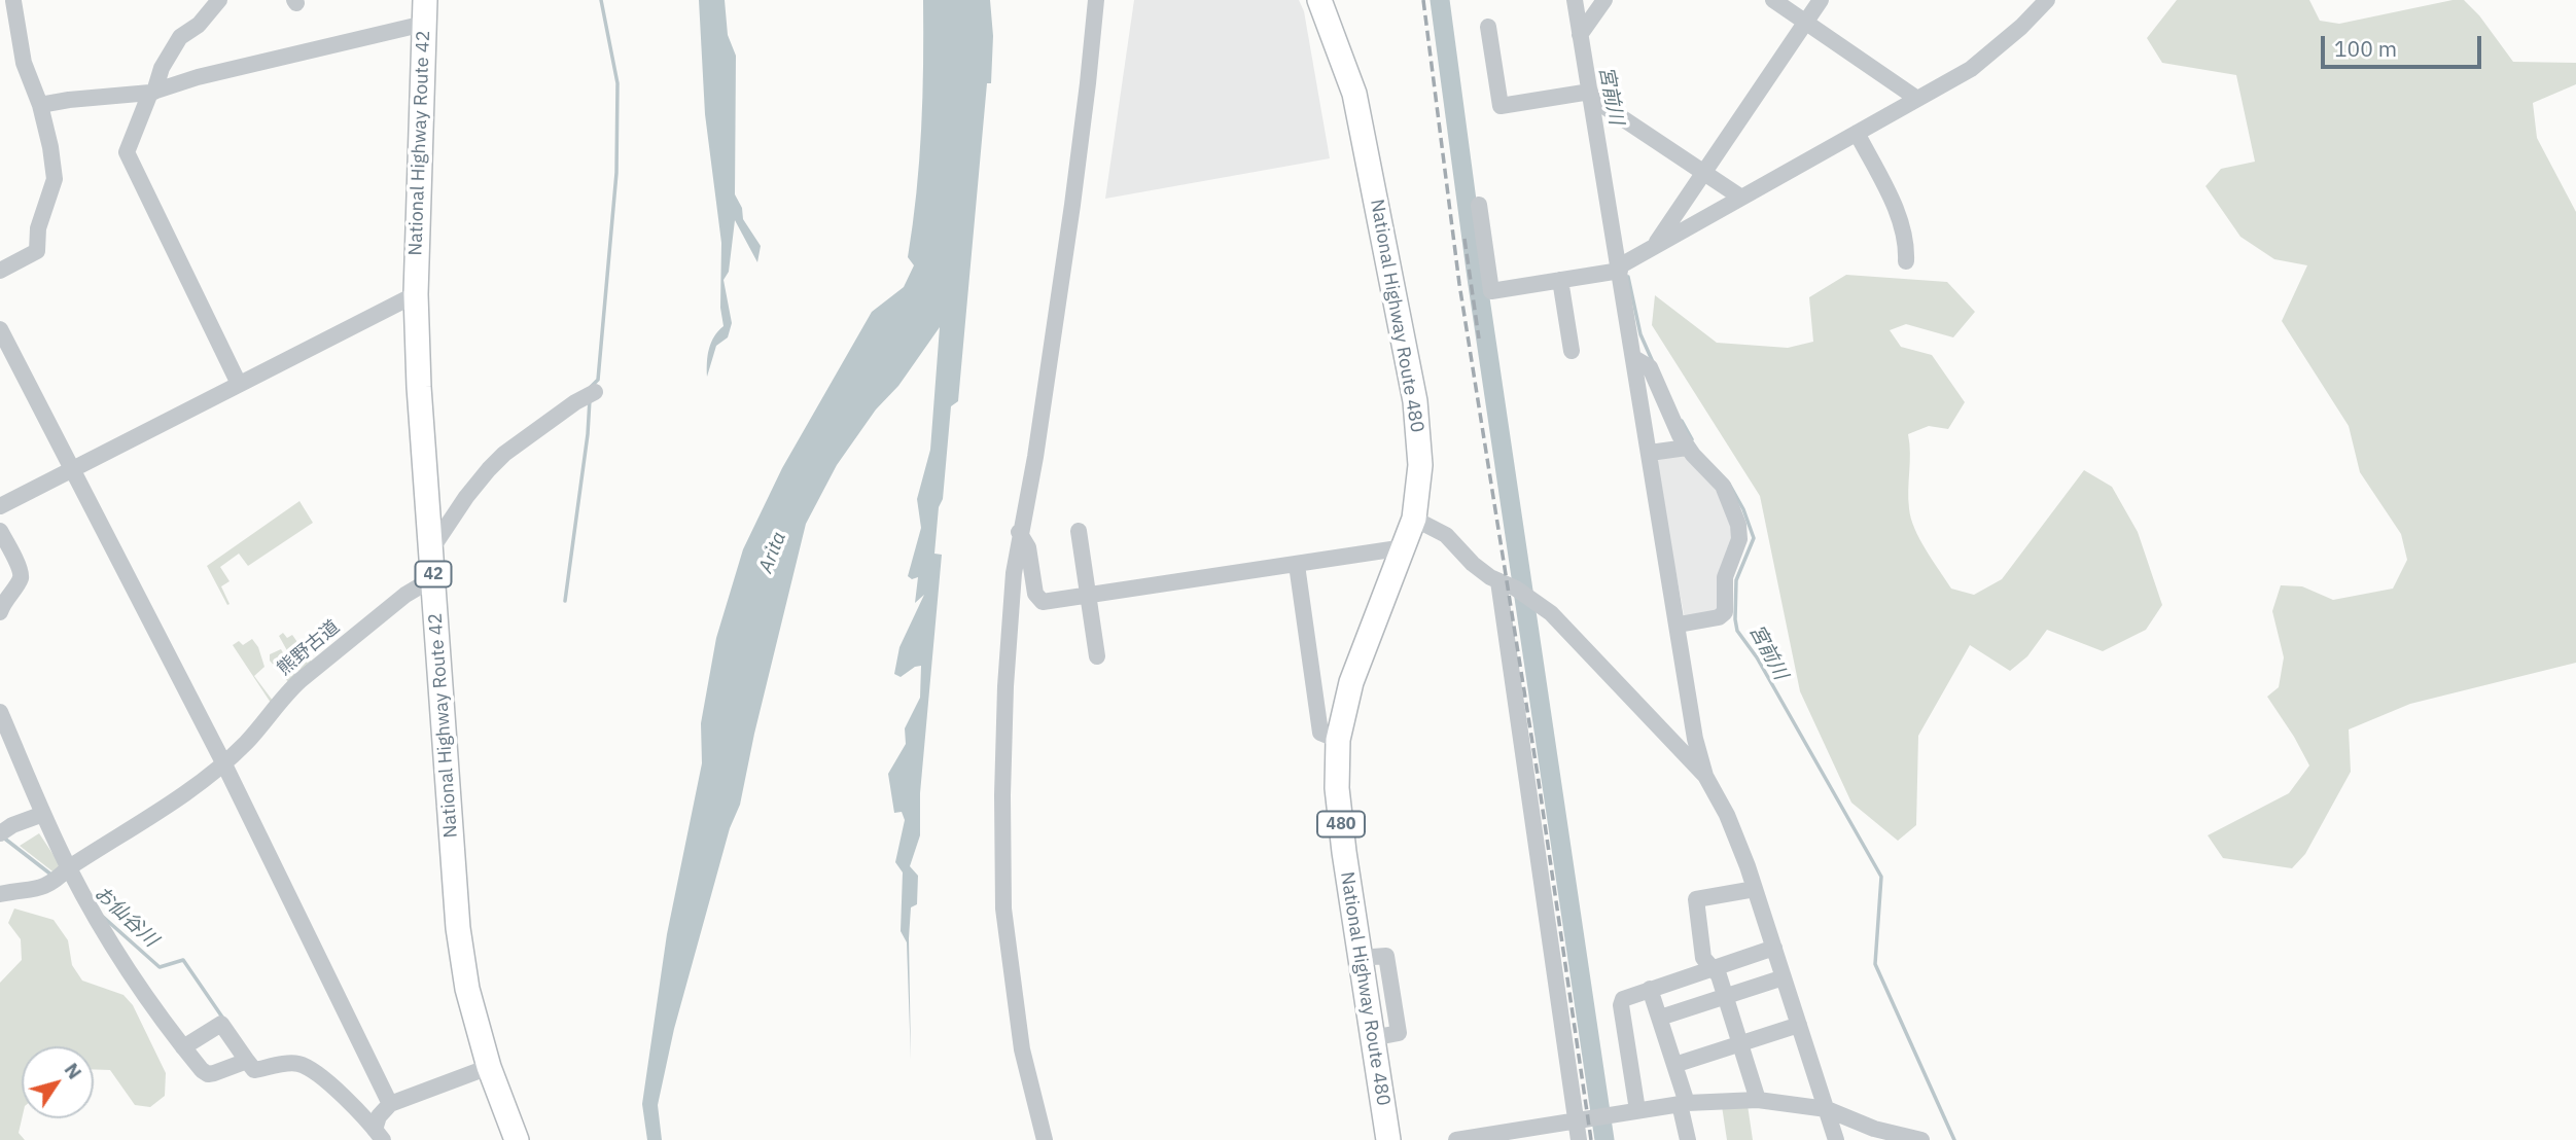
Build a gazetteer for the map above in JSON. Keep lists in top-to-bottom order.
{
  "streets": {
    "highway": [
      "National Highway Route 42",
      "National Highway Route 480",
      "42",
      "480"
    ],
    "street": ["熊野古道"]
  },
  "crossings": [
    ["National Highway Route 42", "熊野古道"]
  ],
  "water": ["宮前川", "Arita", "お仙谷川"],
  "scale_bar": "100 m",
  "north": "top right"
}
